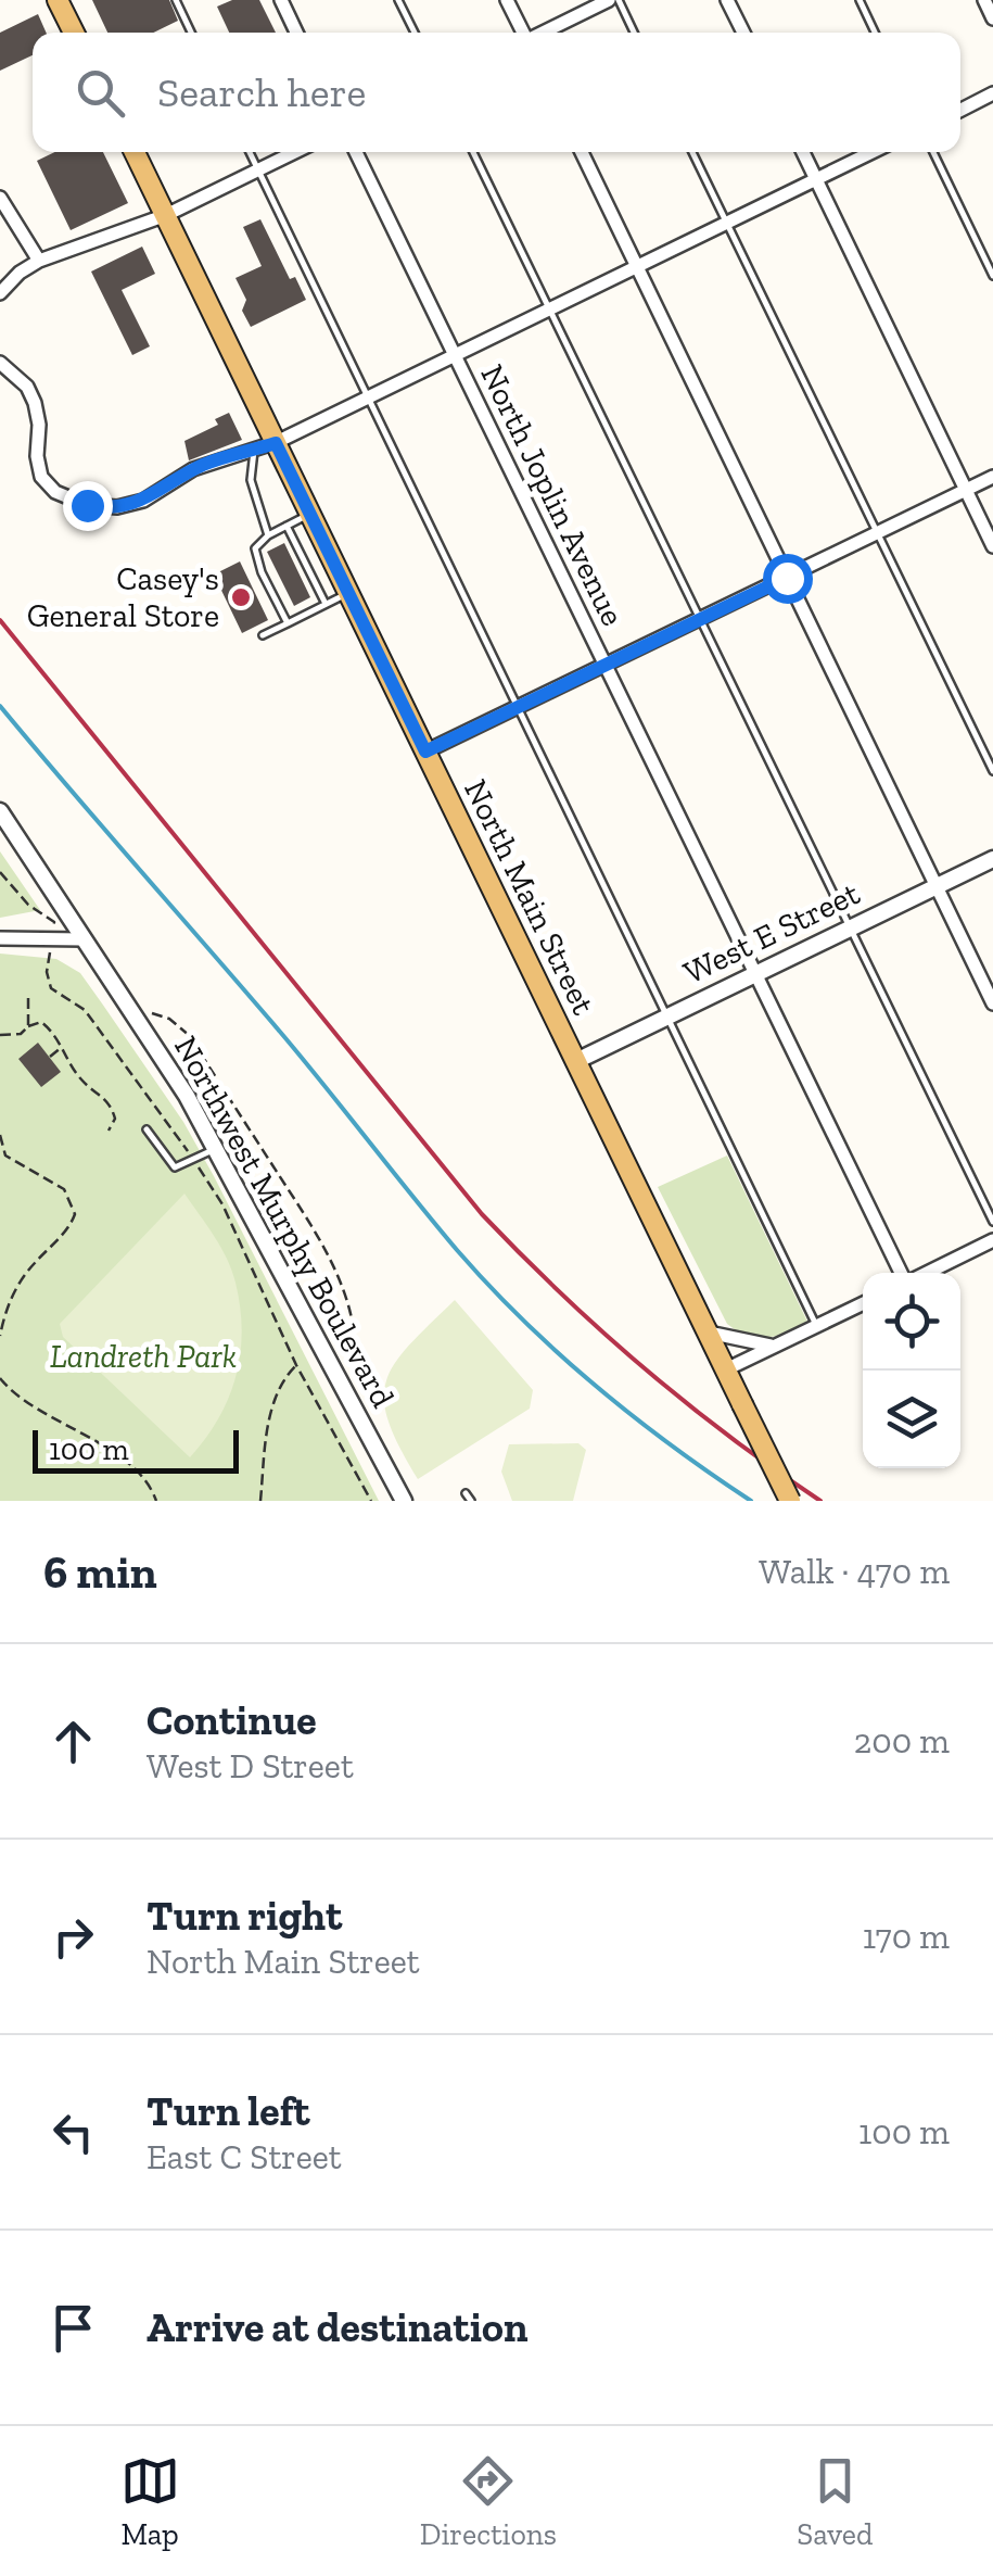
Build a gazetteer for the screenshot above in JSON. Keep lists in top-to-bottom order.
{
  "streets": {
    "main road": ["North Main Street"],
    "street": ["North Joplin Avenue", "West E Street", "Northwest Murphy Boulevard"]
  },
  "crossings": [
    ["North Joplin Avenue", "West E Street"],
    ["North Main Street", "West E Street"]
  ],
  "parks": ["Landreth Park"],
  "places": ["Casey's General Store"],
  "scale_bar": "100 m",
  "page": {
    "search": "Search here",
    "scale": "100 m",
    "heading": ["6 min", "Walk · 470 m"],
    "list": [
      ["Continue", "West D Street", "200 m"],
      ["Turn right", "North Main Street", "170 m"],
      ["Turn left", "East C Street", "100 m"],
      "Arrive at destination"
    ],
    "nav": ["Map", "Directions", "Saved"]
  }
}
